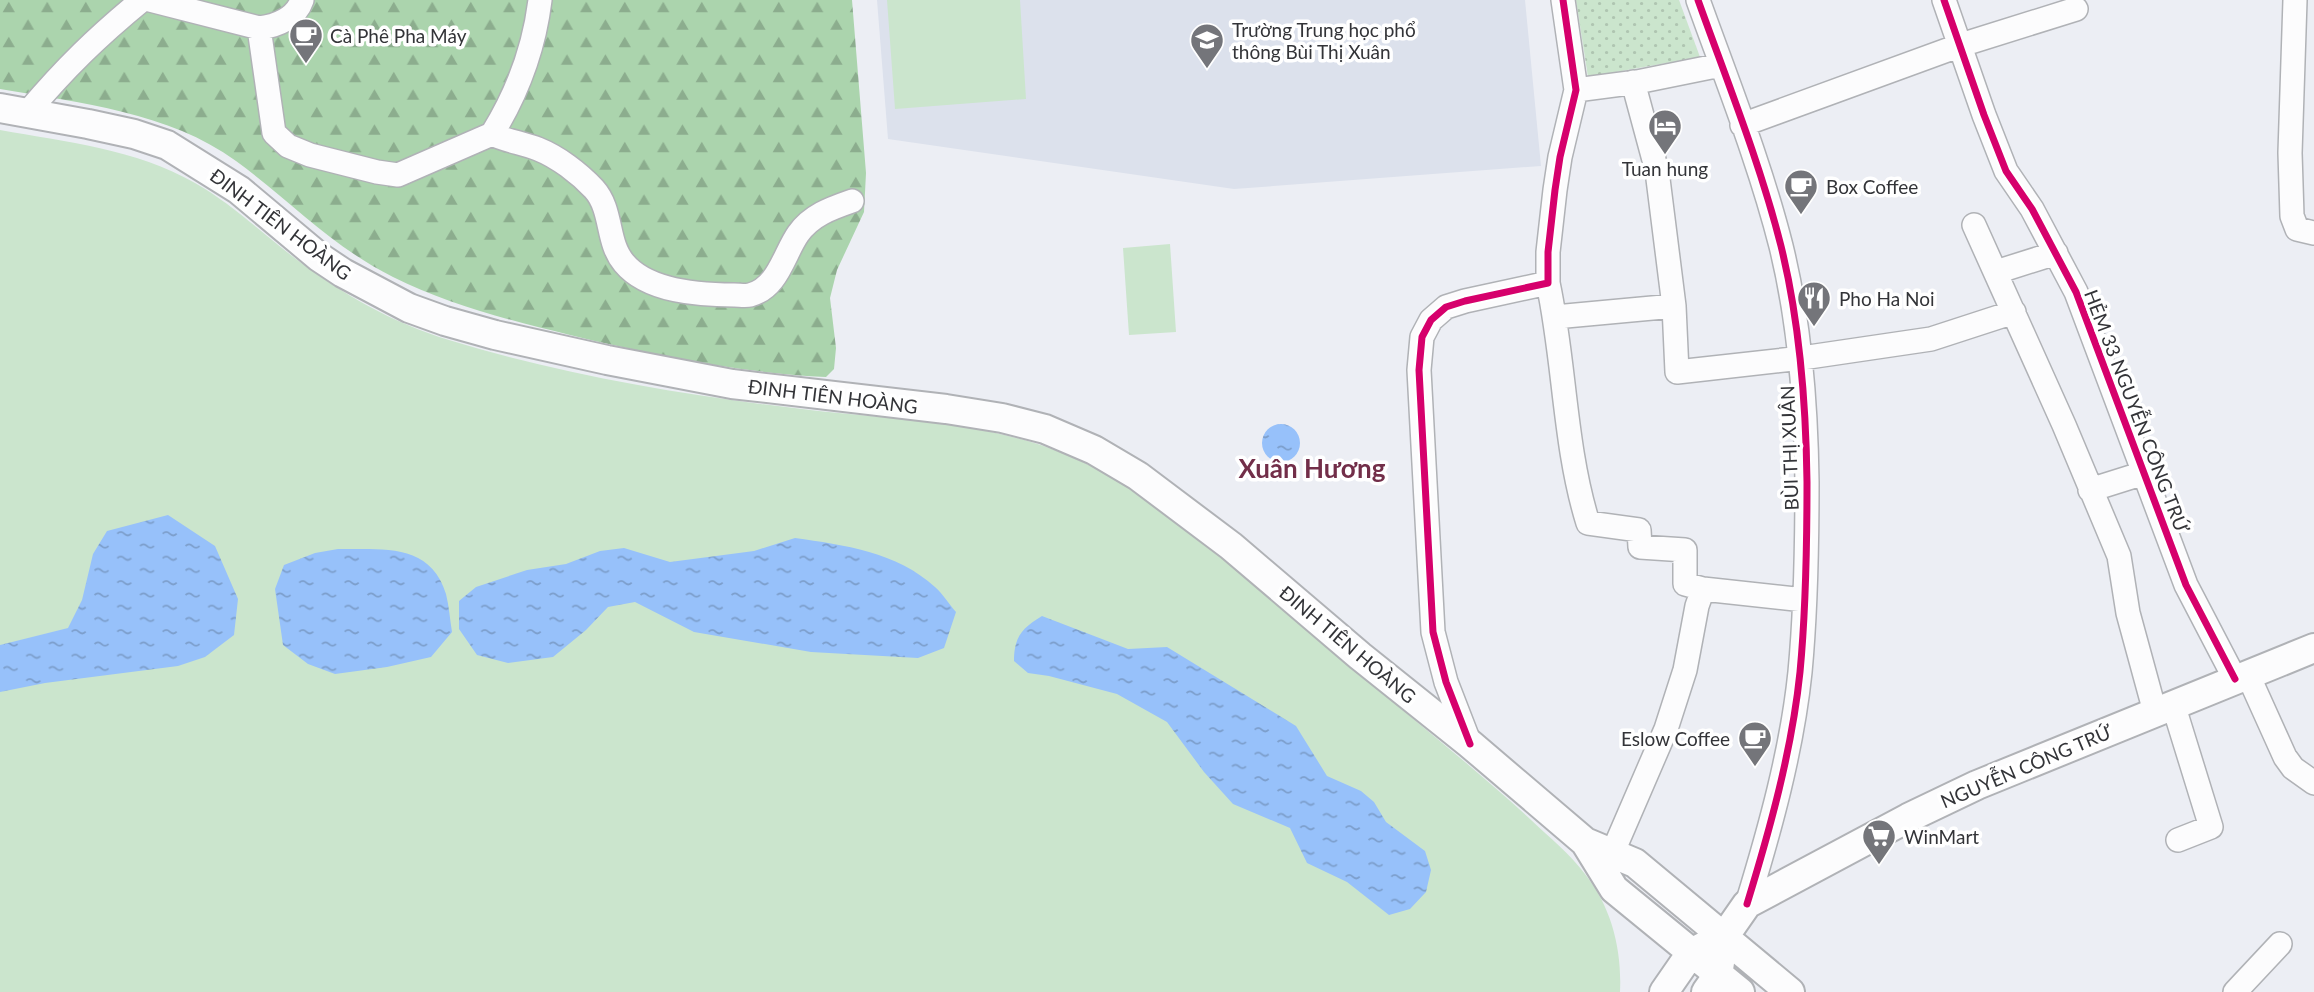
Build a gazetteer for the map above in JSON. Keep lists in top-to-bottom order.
{
  "streets": {
    "main road": ["ĐINH TIÊN HOÀNG", "NGUYỄN CÔNG TRỨ"],
    "street": ["HẺM 33 NGUYỄN CÔNG TRỨ", "BÙI THỊ XUÂN"]
  },
  "crossings": [
    ["HẺM 33 NGUYỄN CÔNG TRỨ", "NGUYỄN CÔNG TRỨ"],
    ["BÙI THỊ XUÂN", "NGUYỄN CÔNG TRỨ"]
  ],
  "districts": ["Xuân Hương"],
  "places": {
    "cafe": ["Cà Phê Pha Máy", "Box Coffee", "Eslow Coffee"],
    "school or university": ["Trường Trung học phổ thông Bùi Thị Xuân"],
    "hotel": ["Tuan hung"],
    "restaurant": ["Pho Ha Noi"],
    "supermarket": ["WinMart"]
  }
}
